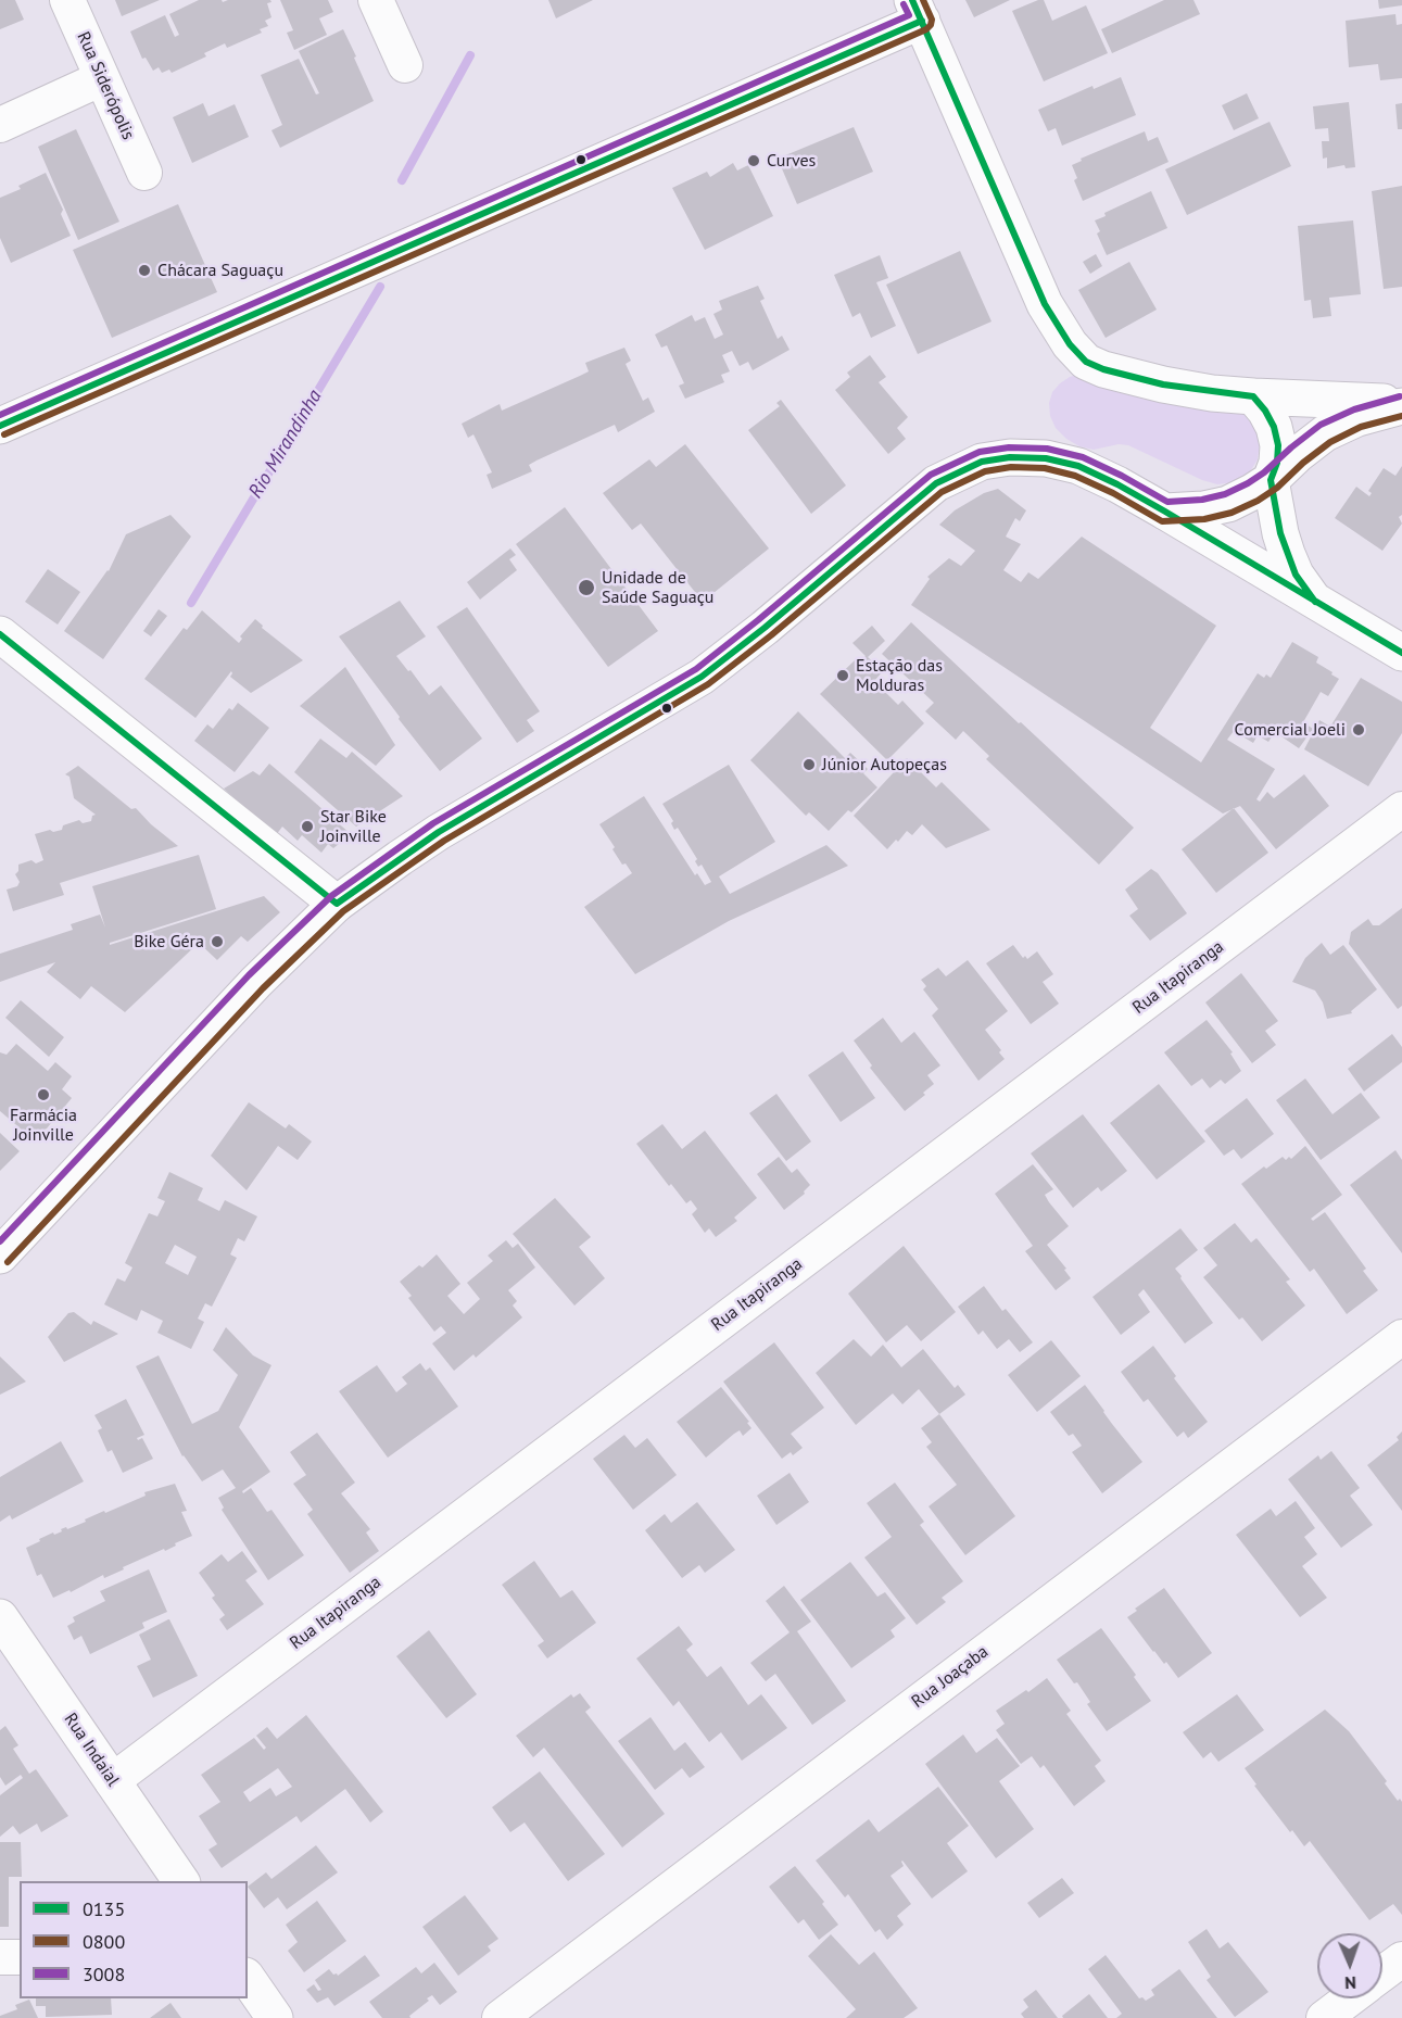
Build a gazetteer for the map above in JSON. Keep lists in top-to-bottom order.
{
  "streets": {
    "main road": ["Rua Indaial"],
    "street": ["Rua Siderópolis", "Rua Itapiranga", "Rua Joaçaba"]
  },
  "crossings": [
    ["Rua Itapiranga", "Rua Indaial"]
  ],
  "water": ["Rio Mirandinha"],
  "places": [
    "Curves",
    "Chácara Saguaçu",
    "Unidade de Saúde Saguaçu",
    "Estação das Molduras",
    "Comercial Joeli",
    "Júnior Autopeças",
    "Star Bike Joinville",
    "Bike Géra",
    "Farmácia Joinville"
  ],
  "lines": ["transit line 0135", "transit line 0800", "transit line 3008"],
  "legend": ["0135", "0800", "3008"],
  "north": "bottom"
}
